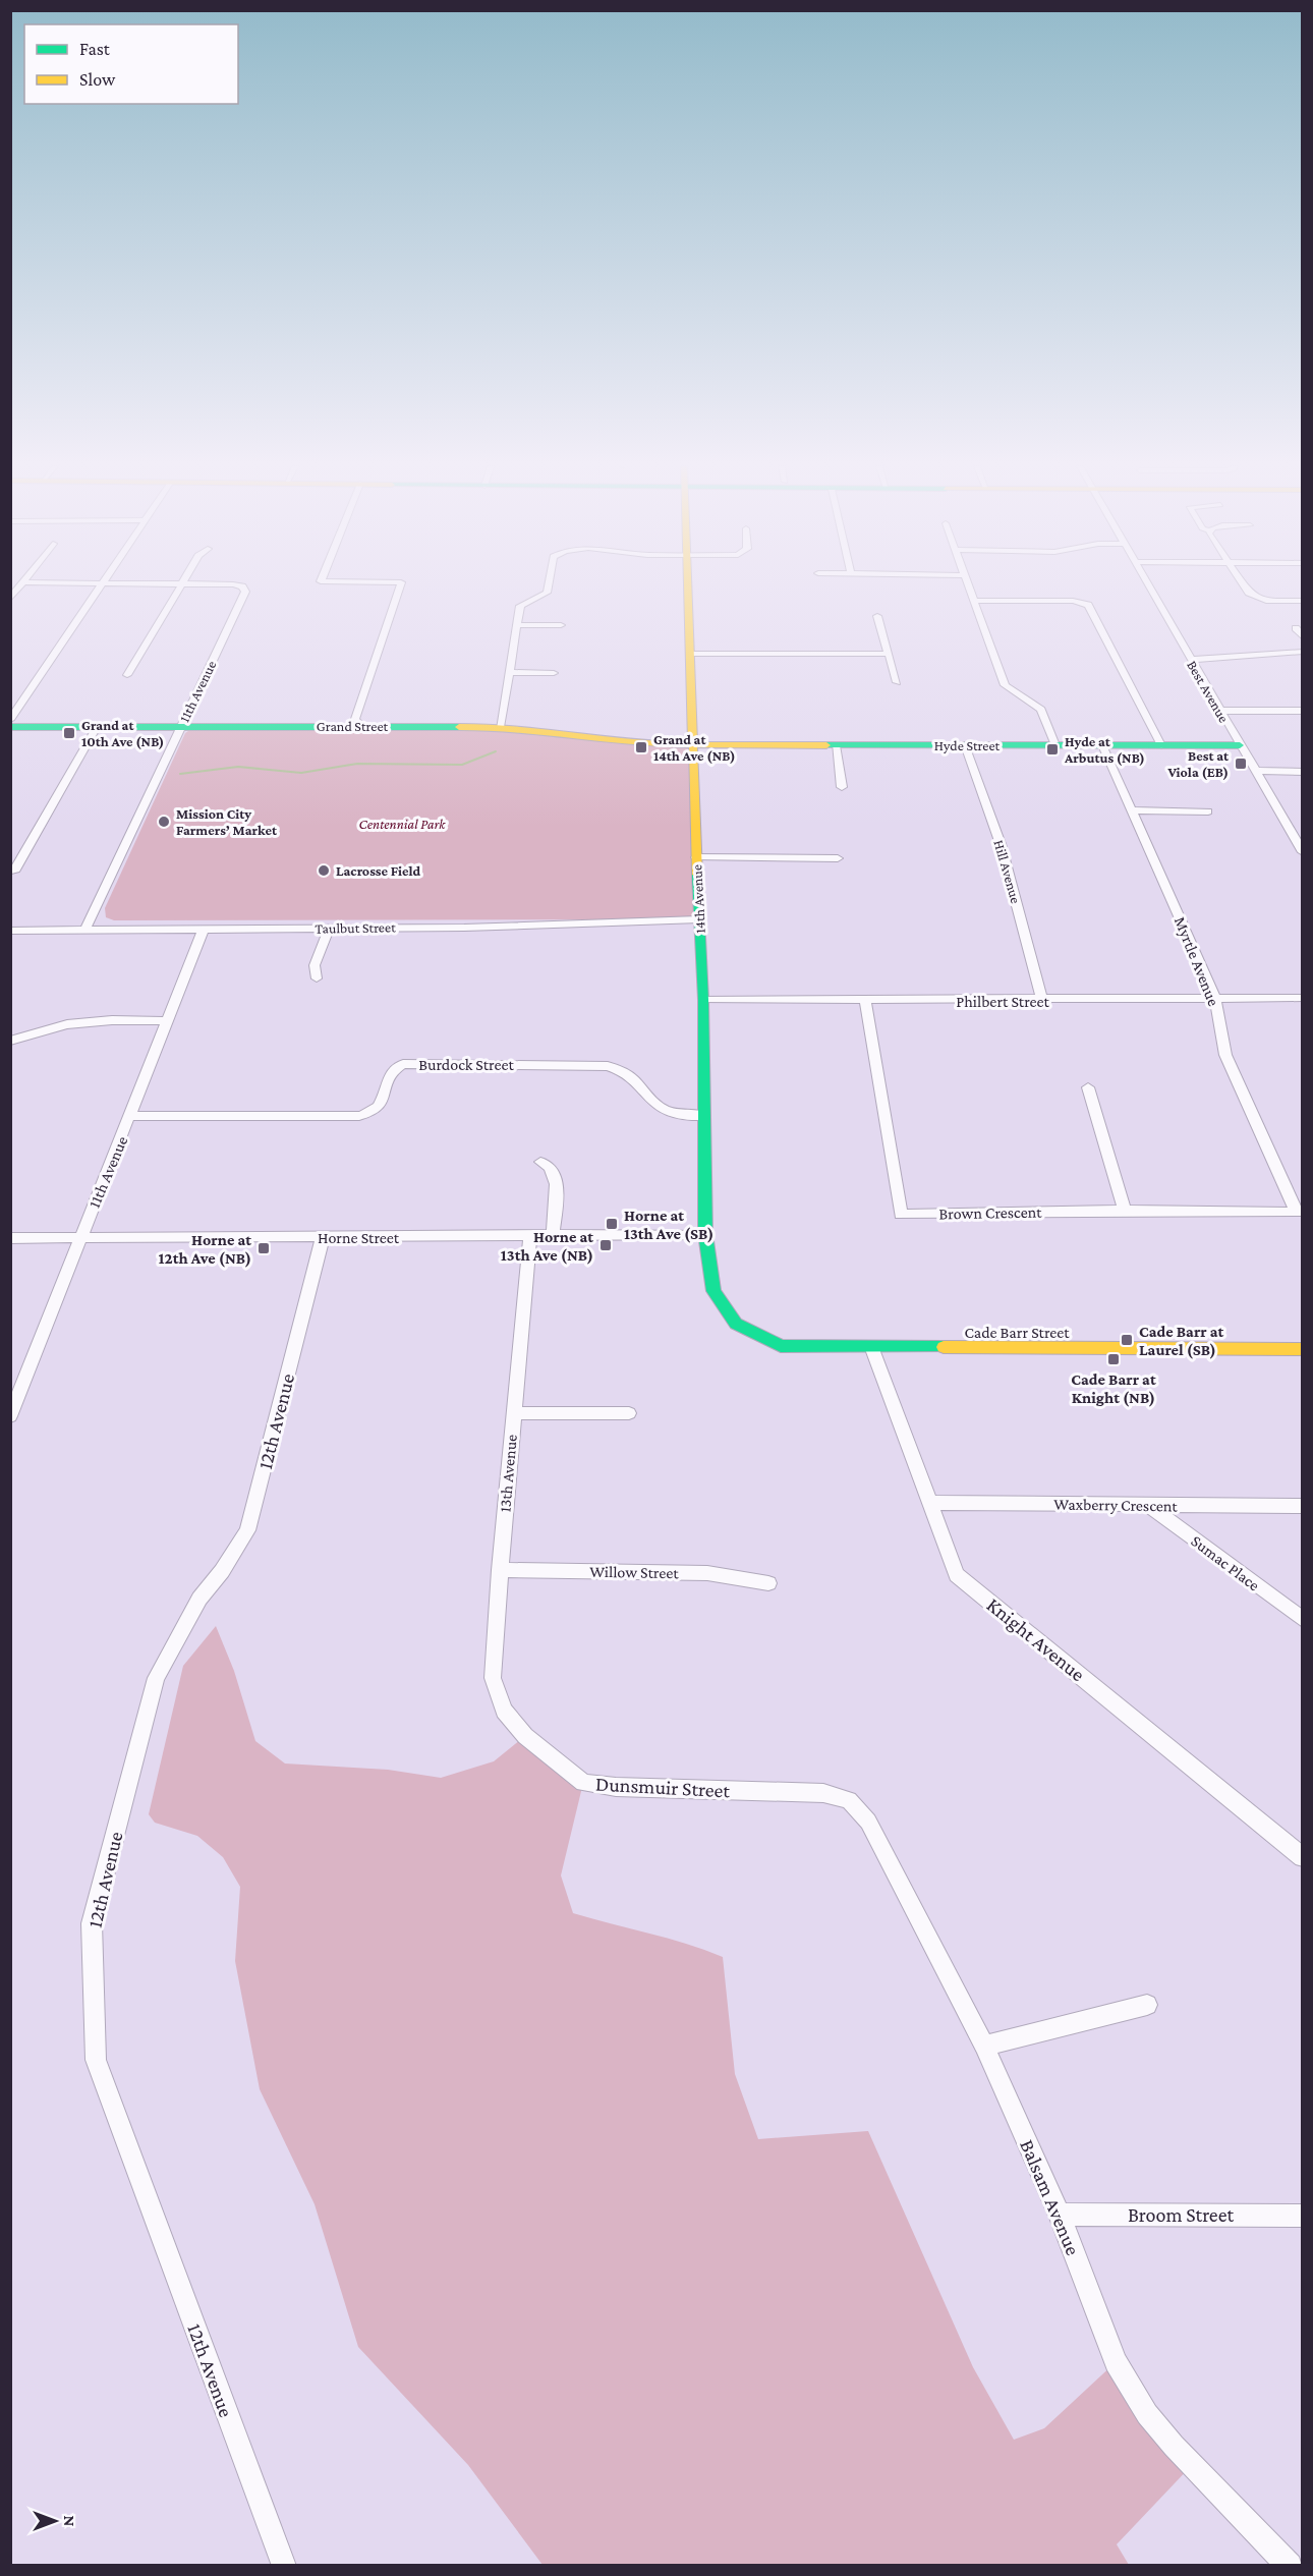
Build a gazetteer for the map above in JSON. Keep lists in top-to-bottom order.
{
  "streets": {
    "street": [
      "11th Avenue",
      "Best Avenue",
      "Grand Street",
      "Hyde Street",
      "Hill Avenue",
      "14th Avenue",
      "Taulbut Street",
      "Myrtle Avenue",
      "Philbert Street",
      "Burdock Street",
      "Brown Crescent",
      "Horne Street",
      "Cade Barr Street",
      "12th Avenue",
      "13th Avenue",
      "Waxberry Crescent",
      "Sumac Place",
      "Willow Street",
      "Knight Avenue",
      "Dunsmuir Street",
      "Balsam Avenue",
      "Broom Street"
    ]
  },
  "crossings": [
    ["11th Avenue", "Grand Street"],
    ["11th Avenue", "Taulbut Street"],
    ["11th Avenue", "Burdock Street"],
    ["11th Avenue", "Horne Street"],
    ["Best Avenue", "Hyde Street"],
    ["Grand Street", "Hyde Street"],
    ["Grand Street", "14th Avenue"],
    ["Hyde Street", "Hill Avenue"],
    ["Hyde Street", "14th Avenue"],
    ["Hyde Street", "Myrtle Avenue"],
    ["Hill Avenue", "Philbert Street"],
    ["14th Avenue", "Taulbut Street"],
    ["14th Avenue", "Philbert Street"],
    ["14th Avenue", "Burdock Street"],
    ["14th Avenue", "Horne Street"],
    ["14th Avenue", "Cade Barr Street"],
    ["Myrtle Avenue", "Philbert Street"],
    ["Myrtle Avenue", "Brown Crescent"],
    ["Philbert Street", "Brown Crescent"],
    ["Horne Street", "12th Avenue"],
    ["Horne Street", "13th Avenue"],
    ["Cade Barr Street", "Knight Avenue"],
    ["13th Avenue", "Willow Street"],
    ["13th Avenue", "Dunsmuir Street"],
    ["Waxberry Crescent", "Sumac Place"],
    ["Waxberry Crescent", "Knight Avenue"],
    ["Dunsmuir Street", "Balsam Avenue"],
    ["Balsam Avenue", "Broom Street"]
  ],
  "parks": ["Centennial Park"],
  "places": {
    "transit": [
      "Grand at 10th Ave (NB)",
      "Grand at 14th Ave (NB)",
      "Hyde at Arbutus (NB)",
      "Best at Viola (EB)",
      "Horne at 13th Ave (SB)",
      "Horne at 13th Ave (NB)",
      "Horne at 12th Ave (NB)",
      "Cade Barr at Laurel (SB)",
      "Cade Barr at Knight (NB)"
    ],
    "other": ["Mission City Farmers’ Market", "Lacrosse Field"]
  },
  "legend": ["Fast", "Slow"],
  "north": "right"
}
